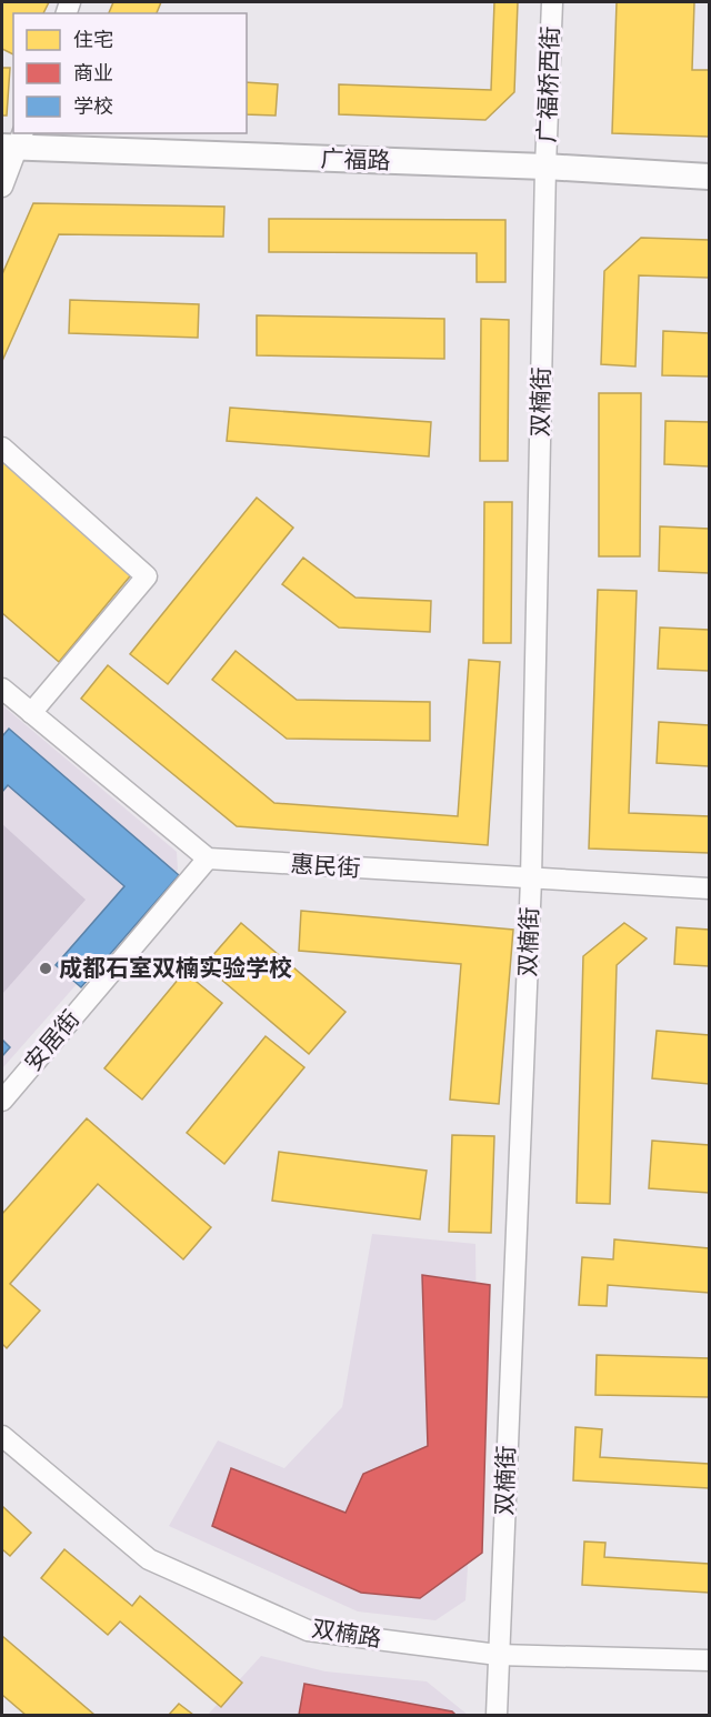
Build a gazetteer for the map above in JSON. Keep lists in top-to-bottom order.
{
  "streets": {
    "street": [
      "广福桥西街",
      "广福路",
      "双楠街",
      "惠民街",
      "安居街",
      "双楠路"
    ]
  },
  "crossings": [
    ["广福桥西街", "广福路"],
    ["广福桥西街", "双楠街"],
    ["广福路", "双楠街"],
    ["双楠街", "惠民街"],
    ["双楠街", "双楠路"],
    ["惠民街", "安居街"]
  ],
  "places": ["成都石室双楠实验学校"],
  "legend": ["住宅", "商业", "学校"]
}
